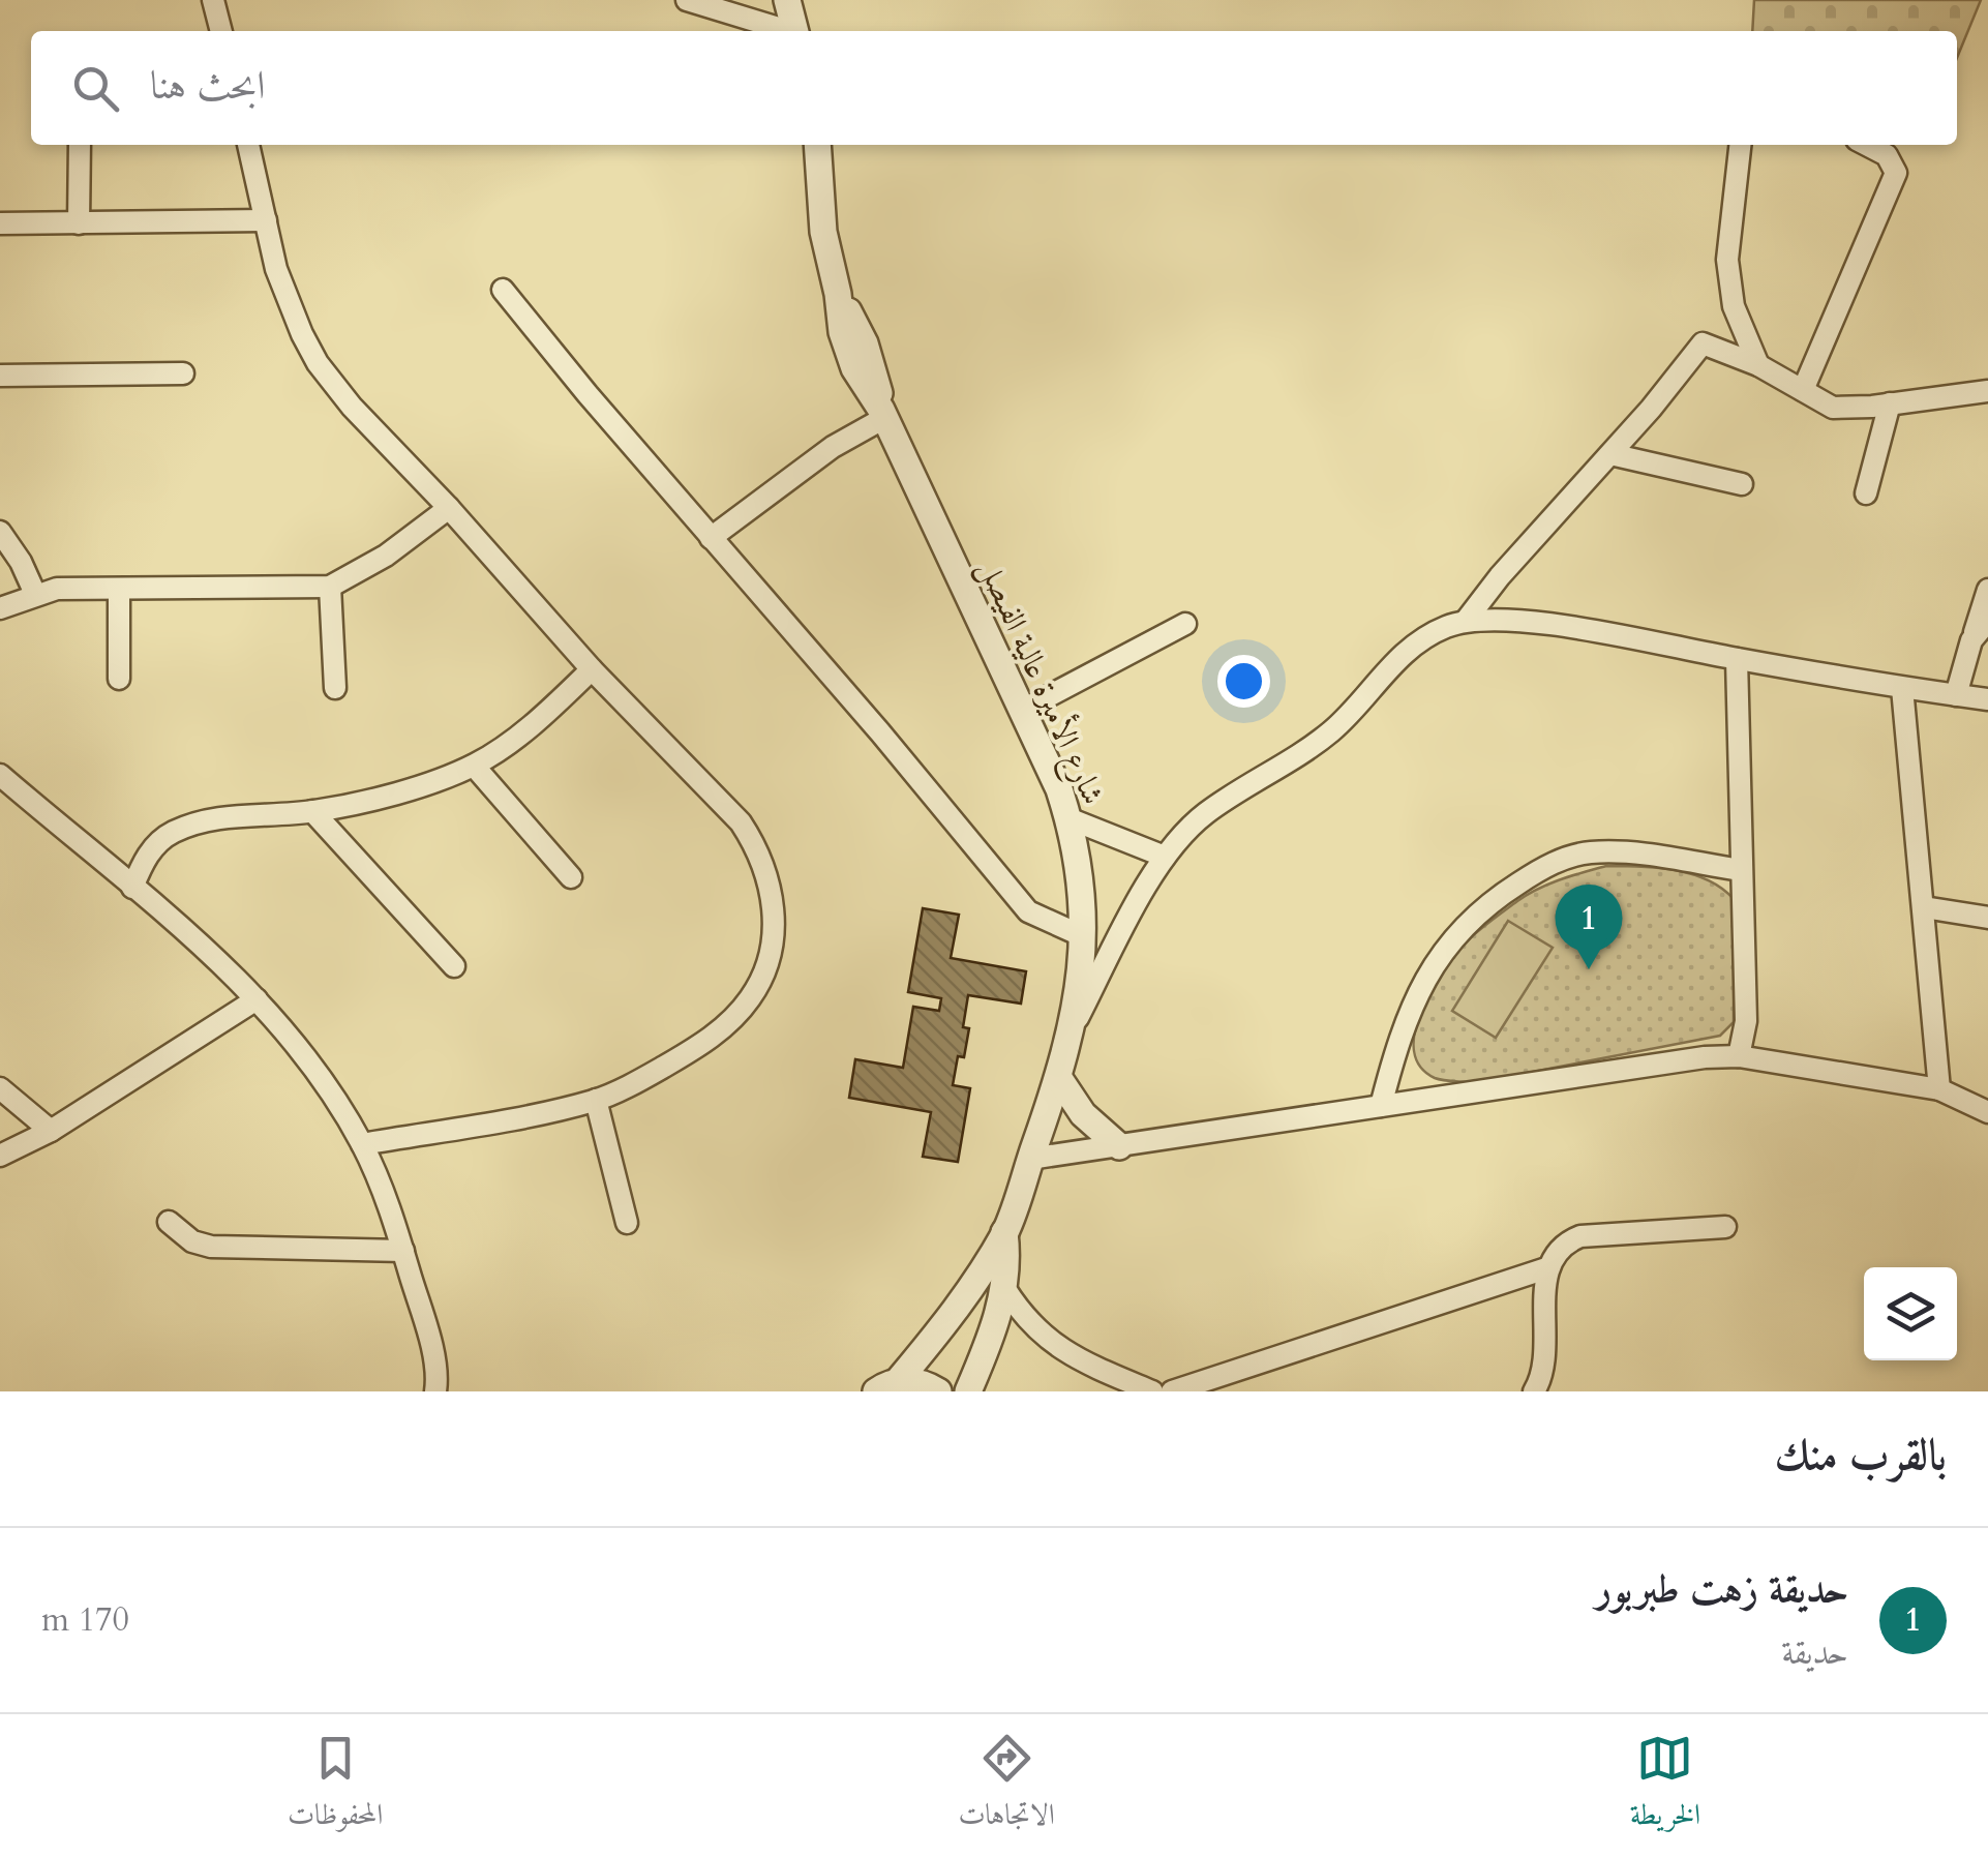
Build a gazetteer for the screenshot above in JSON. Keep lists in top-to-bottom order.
{
  "streets": {
    "street": ["شارع الأميرة عالية الفيصل"]
  },
  "page": {
    "search": "ابحث هنا",
    "pins": "1",
    "heading": "بالقرب منك",
    "list": [
      {
        "mark": "1",
        "name": "حديقة زهت طبربور",
        "note": "حديقة",
        "value": "170 m"
      }
    ],
    "nav": ["الخريطة", "الاتجاهات", "المحفوظات"]
  }
}
